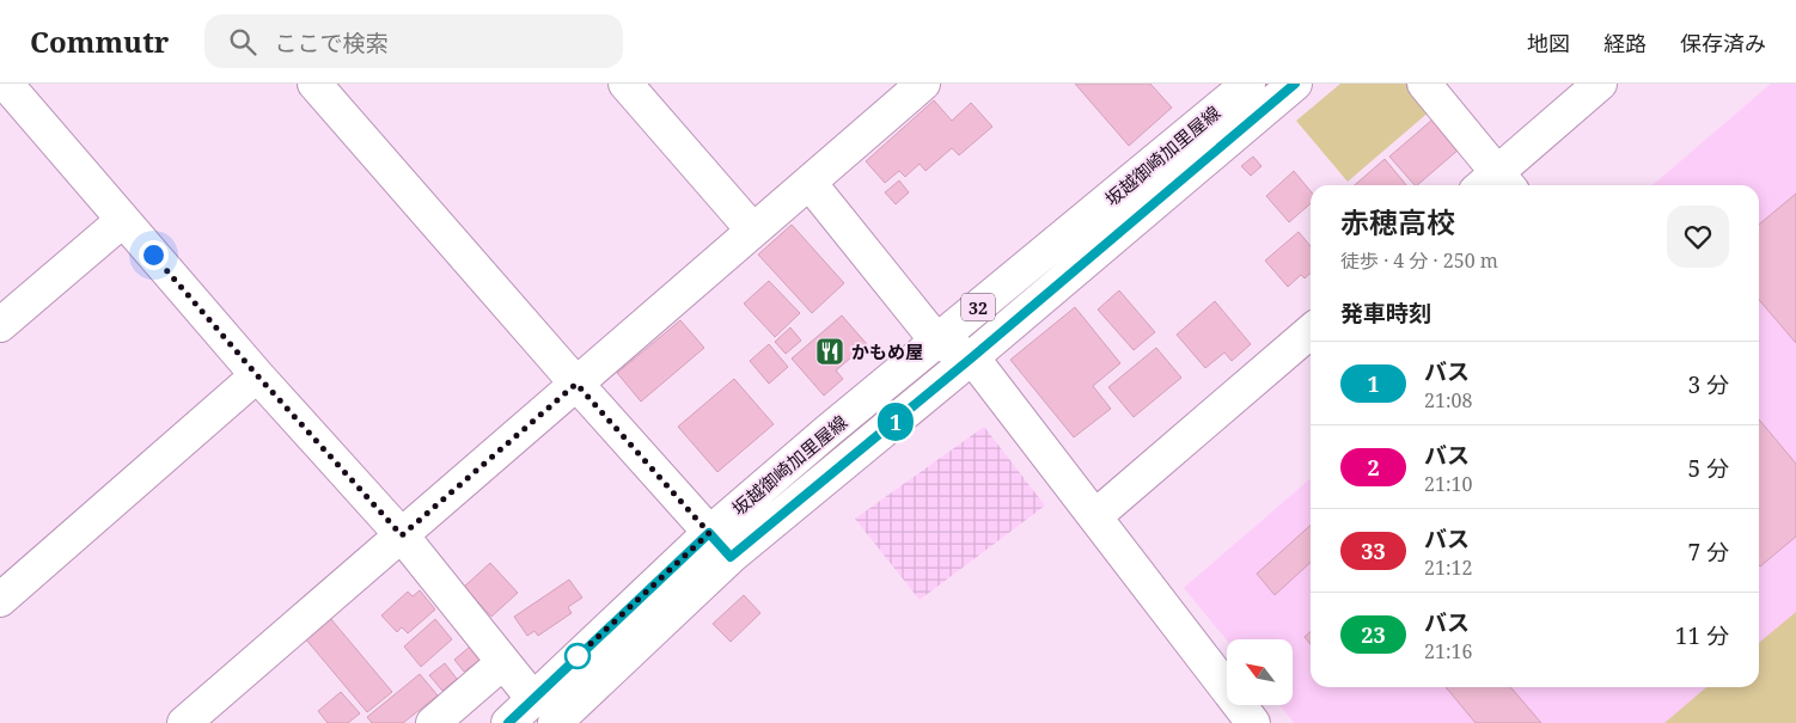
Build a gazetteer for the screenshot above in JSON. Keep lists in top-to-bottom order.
{
  "streets": {
    "street": ["坂越御崎加里屋線", "32"]
  },
  "places": {
    "restaurant": ["かもめ屋"]
  },
  "lines": ["bus line 1"],
  "north": "top left",
  "page": {
    "header": "Commutr",
    "search": "ここで検索",
    "nav": ["地図", "経路", "保存済み"],
    "on_map": "1",
    "heading": [
      ["赤穂高校", "徒歩 · 4 分 · 250 m"],
      "発車時刻"
    ],
    "list": [
      {
        "mark": "1",
        "name": "バス",
        "note": "21:08",
        "value": "3 分"
      },
      {
        "mark": "2",
        "name": "バス",
        "note": "21:10",
        "value": "5 分"
      },
      {
        "mark": "33",
        "name": "バス",
        "note": "21:12",
        "value": "7 分"
      },
      {
        "mark": "23",
        "name": "バス",
        "note": "21:16",
        "value": "11 分"
      }
    ]
  }
}
